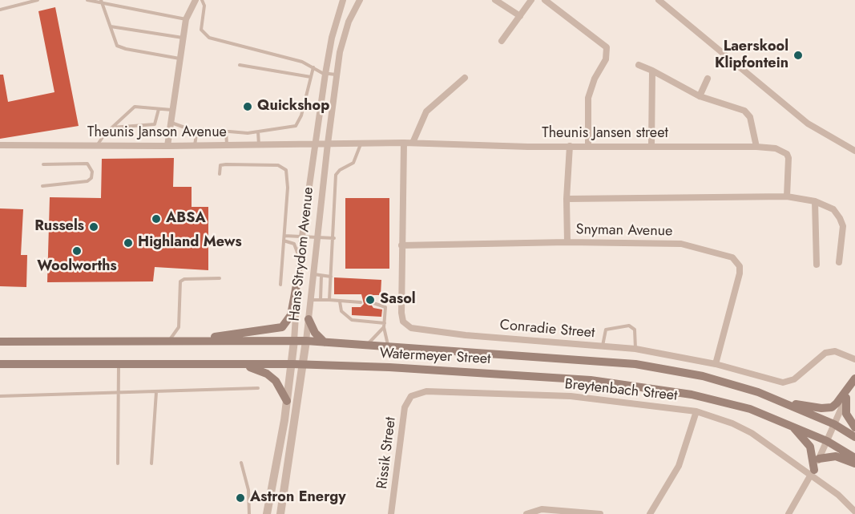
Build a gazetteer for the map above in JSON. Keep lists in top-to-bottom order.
{
  "streets": {
    "main road": ["Watermeyer Street"],
    "street": [
      "Theunis Janson Avenue",
      "Theunis Jansen street",
      "Snyman Avenue",
      "Hans Strydom Avenue",
      "Conradie Street",
      "Breytenbach Street",
      "Rissik Street"
    ]
  },
  "crossings": [
    ["Theunis Janson Avenue", "Theunis Jansen street"],
    ["Theunis Janson Avenue", "Hans Strydom Avenue"],
    ["Theunis Jansen street", "Hans Strydom Avenue"],
    ["Theunis Jansen street", "Conradie Street"],
    ["Snyman Avenue", "Conradie Street"],
    ["Hans Strydom Avenue", "Watermeyer Street"],
    ["Breytenbach Street", "Rissik Street"]
  ],
  "places": [
    "Laerskool Klipfontein",
    "Quickshop",
    "ABSA",
    "Russels",
    "Highland Mews",
    "Woolworths",
    "Sasol",
    "Astron Energy"
  ]
}
